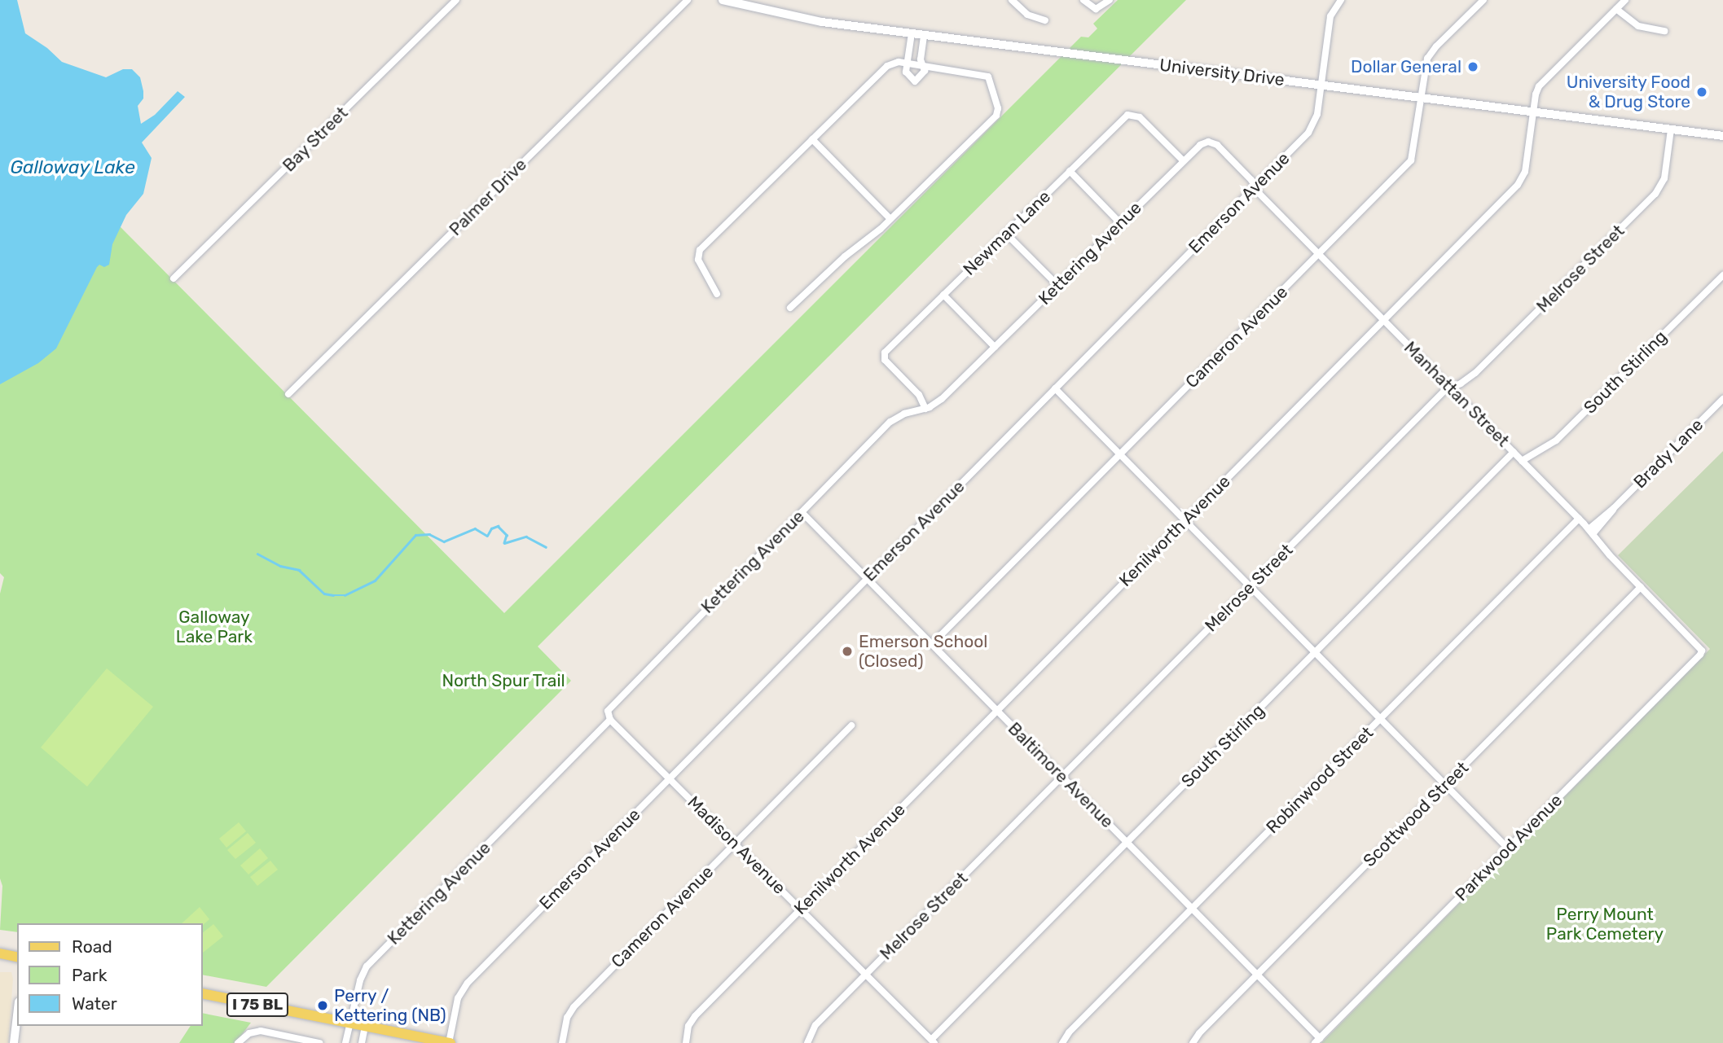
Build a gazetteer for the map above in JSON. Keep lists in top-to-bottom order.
{
  "streets": {
    "main road": ["University Drive", "I 75 BL"],
    "street": [
      "Bay Street",
      "Palmer Drive",
      "Emerson Avenue",
      "Newman Lane",
      "Kettering Avenue",
      "Melrose Street",
      "Cameron Avenue",
      "South Stirling",
      "Manhattan Street",
      "Brady Lane",
      "Kenilworth Avenue",
      "Baltimore Avenue",
      "Robinwood Street",
      "Scottwood Street",
      "Madison Avenue",
      "Parkwood Avenue"
    ]
  },
  "crossings": [
    ["University Drive", "Emerson Avenue"],
    ["University Drive", "Melrose Street"],
    ["University Drive", "Cameron Avenue"],
    ["University Drive", "Kenilworth Avenue"],
    ["Emerson Avenue", "Manhattan Street"],
    ["Emerson Avenue", "Baltimore Avenue"],
    ["Emerson Avenue", "Madison Avenue"],
    ["Emerson Avenue", "I 75 BL"],
    ["Newman Lane", "Kettering Avenue"],
    ["Kettering Avenue", "Manhattan Street"],
    ["Kettering Avenue", "Baltimore Avenue"],
    ["Kettering Avenue", "Madison Avenue"],
    ["Kettering Avenue", "I 75 BL"],
    ["Melrose Street", "Manhattan Street"],
    ["Melrose Street", "Baltimore Avenue"],
    ["Melrose Street", "Madison Avenue"],
    ["Cameron Avenue", "Manhattan Street"],
    ["Cameron Avenue", "Baltimore Avenue"],
    ["Cameron Avenue", "Madison Avenue"],
    ["South Stirling", "Manhattan Street"],
    ["South Stirling", "Baltimore Avenue"],
    ["South Stirling", "Madison Avenue"],
    ["Manhattan Street", "Brady Lane"],
    ["Manhattan Street", "Kenilworth Avenue"],
    ["Manhattan Street", "Robinwood Street"],
    ["Manhattan Street", "Scottwood Street"],
    ["Manhattan Street", "Parkwood Avenue"],
    ["Kenilworth Avenue", "Baltimore Avenue"],
    ["Kenilworth Avenue", "Madison Avenue"],
    ["Baltimore Avenue", "Robinwood Street"],
    ["Baltimore Avenue", "Scottwood Street"],
    ["Baltimore Avenue", "Parkwood Avenue"]
  ],
  "water": ["Galloway Lake"],
  "parks": ["Galloway Lake Park", "North Spur Trail", "Perry Mount Park Cemetery"],
  "places": [
    "Dollar General",
    "University Food & Drug Store",
    "Emerson School (Closed)",
    "Perry / Kettering (NB)"
  ],
  "legend": ["Road", "Park", "Water"]
}
